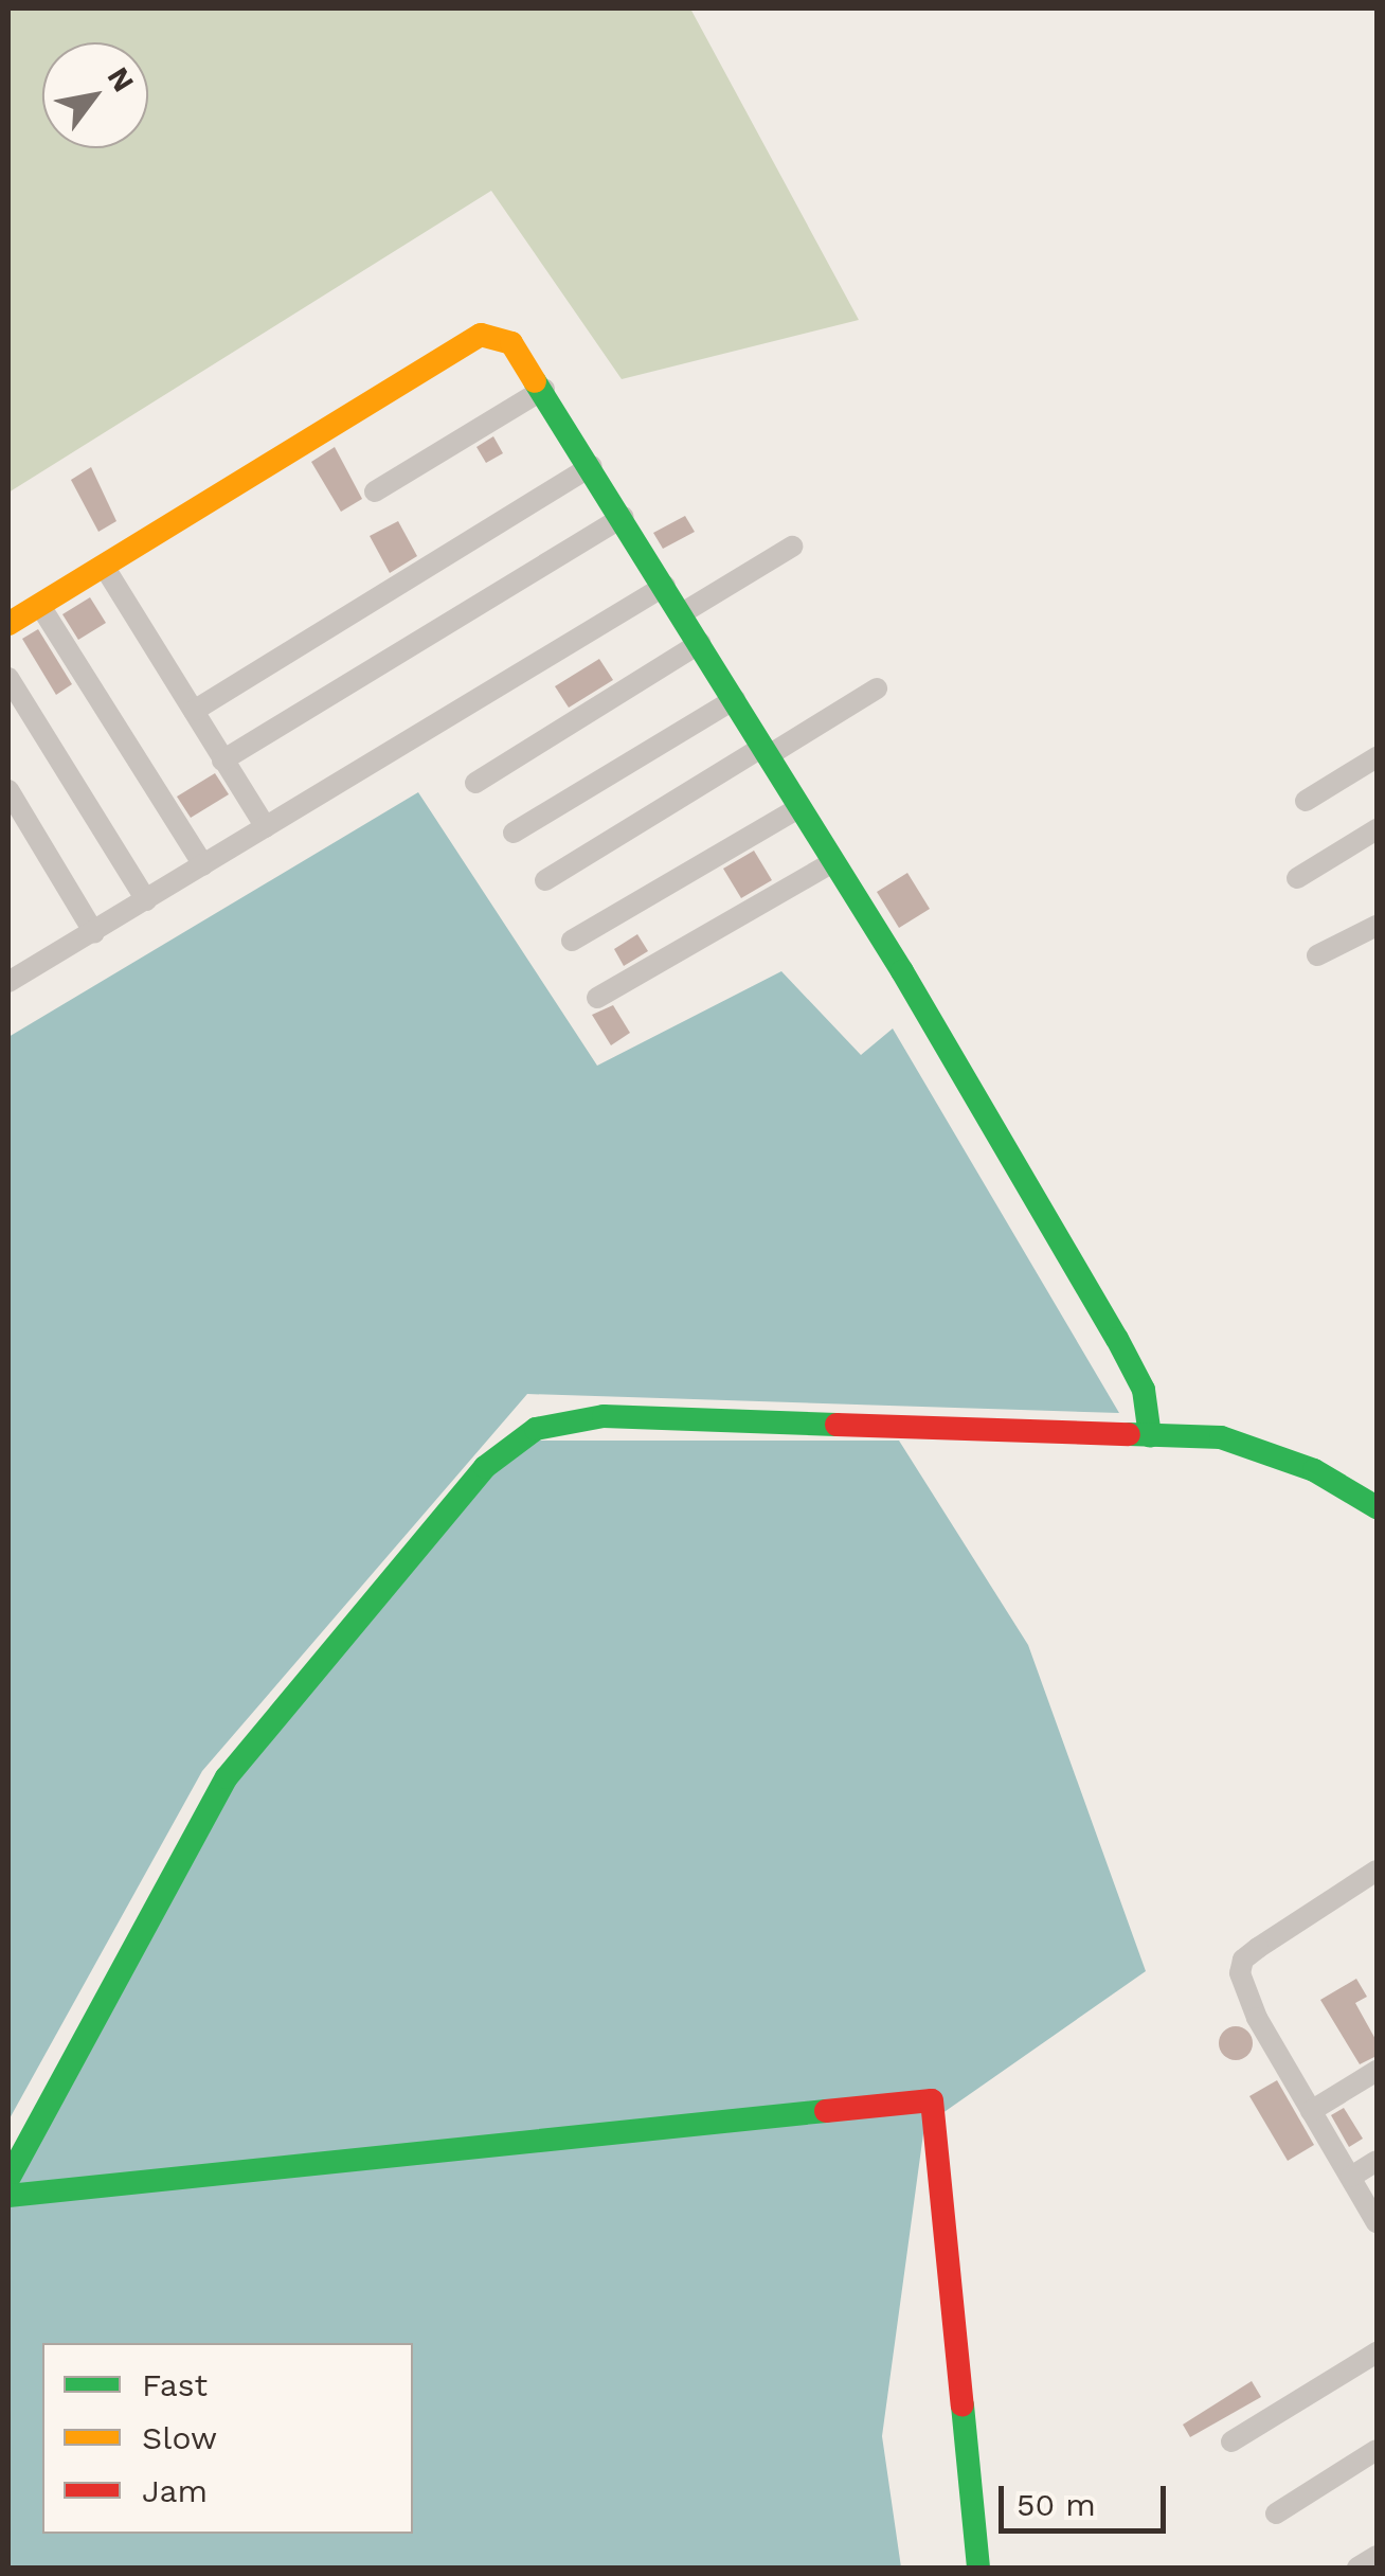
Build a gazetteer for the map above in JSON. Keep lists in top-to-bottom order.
{
  "legend": ["Fast", "Slow", "Jam"],
  "scale_bar": "50 m",
  "north": "top right"
}
